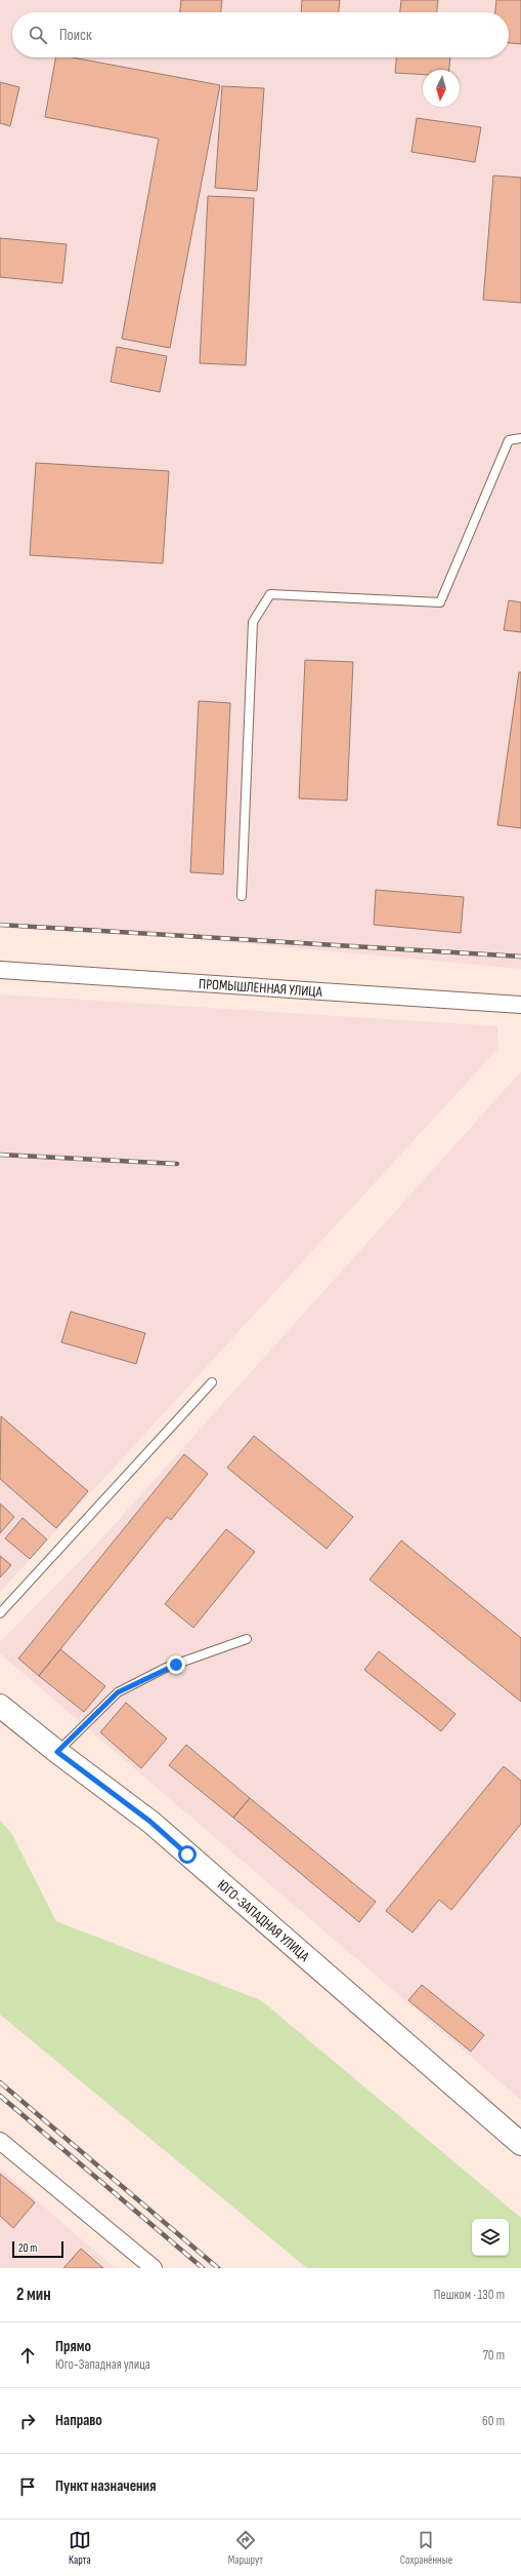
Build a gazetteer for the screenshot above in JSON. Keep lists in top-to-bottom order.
{
  "streets": {
    "main road": ["ЮГО-ЗАПАДНАЯ УЛИЦА"],
    "street": ["ПРОМЫШЛЕННАЯ УЛИЦА"]
  },
  "scale_bar": "20 m",
  "north": "bottom",
  "page": {
    "search": "Поиск",
    "scale": "20 m",
    "heading": ["2 мин", "Пешком · 130 m"],
    "list": [
      ["Прямо", "Юго-Западная улица", "70 m"],
      ["Направо", "60 m"],
      "Пункт назначения"
    ],
    "nav": ["Карта", "Маршрут", "Сохранённые"]
  }
}
